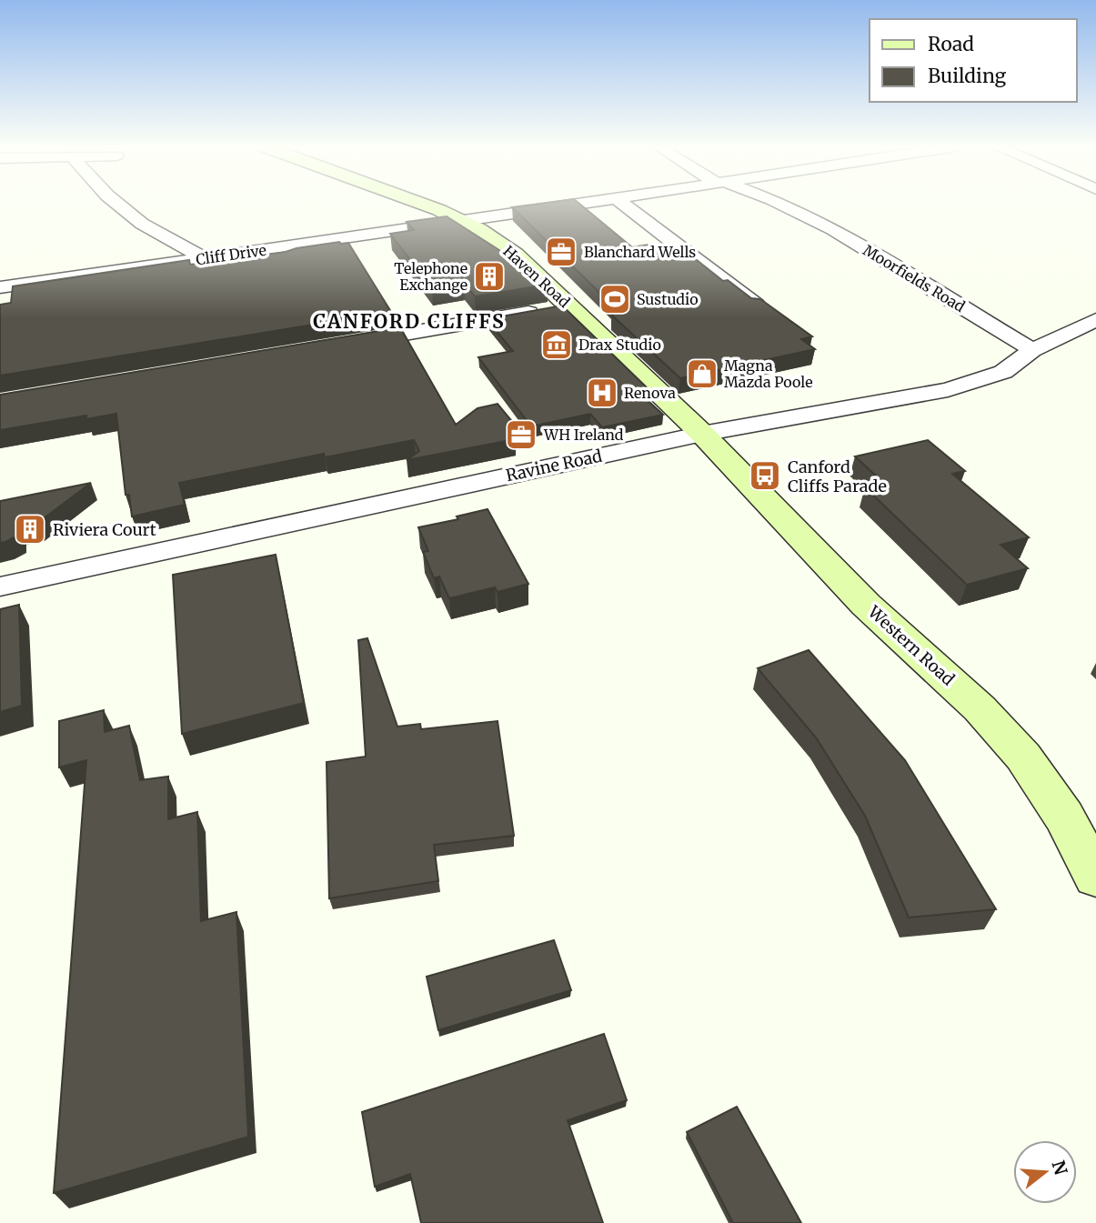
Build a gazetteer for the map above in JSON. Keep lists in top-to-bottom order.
{
  "streets": {
    "main road": ["Haven Road", "Western Road"],
    "street": ["Cliff Drive", "Moorfields Road", "Ravine Road"]
  },
  "crossings": [
    ["Cliff Drive", "Haven Road"],
    ["Haven Road", "Ravine Road"],
    ["Haven Road", "Western Road"],
    ["Moorfields Road", "Ravine Road"],
    ["Ravine Road", "Western Road"]
  ],
  "districts": ["CANFORD CLIFFS"],
  "places": {
    "office": ["Blanchard Wells", "WH Ireland"],
    "building": ["Telephone Exchange", "Riviera Court"],
    "sports": ["Sustudio"],
    "museum": ["Drax Studio"],
    "shop": ["Magna Mazda Poole"],
    "hospital": ["Renova"],
    "bus stop": ["Canford Cliffs Parade"]
  },
  "legend": ["Road", "Building"],
  "north": "right"
}
